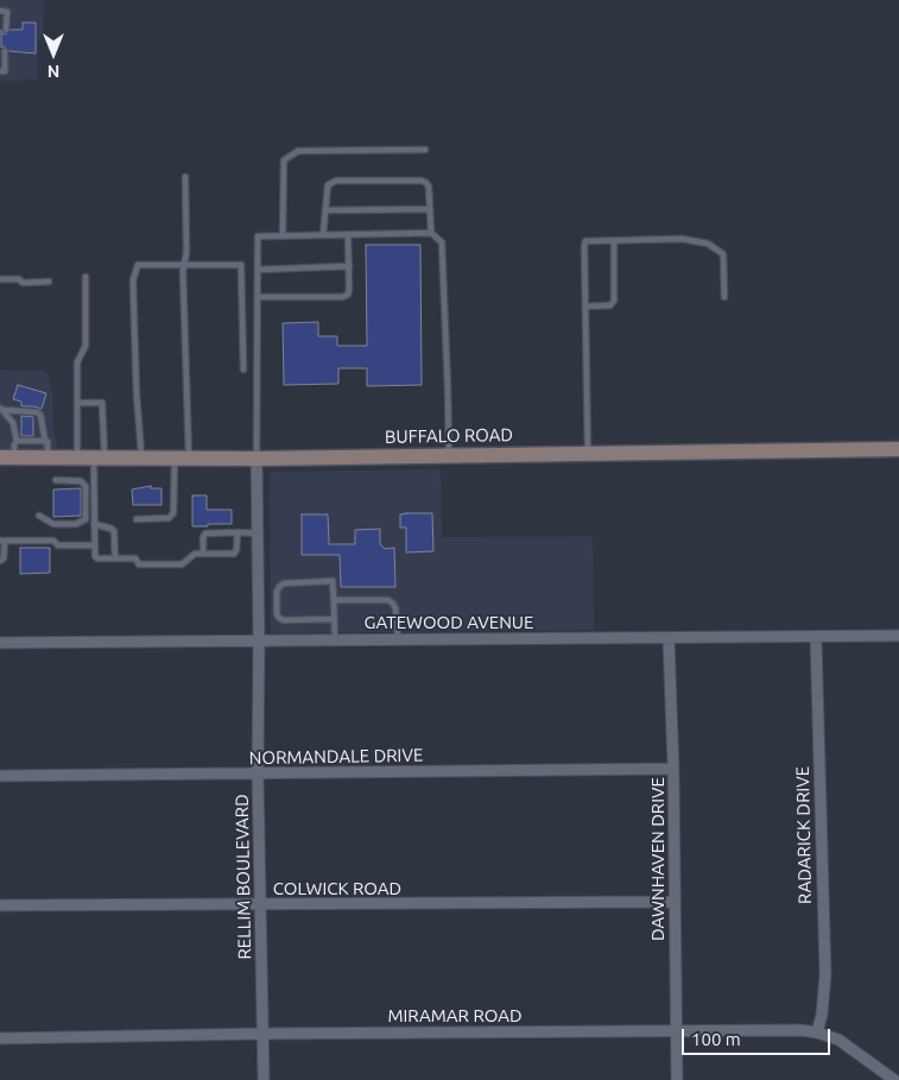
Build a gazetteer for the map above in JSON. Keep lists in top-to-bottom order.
{
  "streets": {
    "main road": ["BUFFALO ROAD"],
    "street": [
      "GATEWOOD AVENUE",
      "NORMANDALE DRIVE",
      "RADARICK DRIVE",
      "DAWNHAVEN DRIVE",
      "RELLIM BOULEVARD",
      "COLWICK ROAD",
      "MIRAMAR ROAD"
    ]
  },
  "crossings": [
    ["BUFFALO ROAD", "RELLIM BOULEVARD"],
    ["GATEWOOD AVENUE", "RADARICK DRIVE"],
    ["GATEWOOD AVENUE", "DAWNHAVEN DRIVE"],
    ["GATEWOOD AVENUE", "RELLIM BOULEVARD"],
    ["NORMANDALE DRIVE", "DAWNHAVEN DRIVE"],
    ["NORMANDALE DRIVE", "RELLIM BOULEVARD"],
    ["RADARICK DRIVE", "MIRAMAR ROAD"],
    ["DAWNHAVEN DRIVE", "COLWICK ROAD"],
    ["DAWNHAVEN DRIVE", "MIRAMAR ROAD"],
    ["RELLIM BOULEVARD", "COLWICK ROAD"],
    ["RELLIM BOULEVARD", "MIRAMAR ROAD"]
  ],
  "scale_bar": "100 m",
  "north": "bottom"
}
